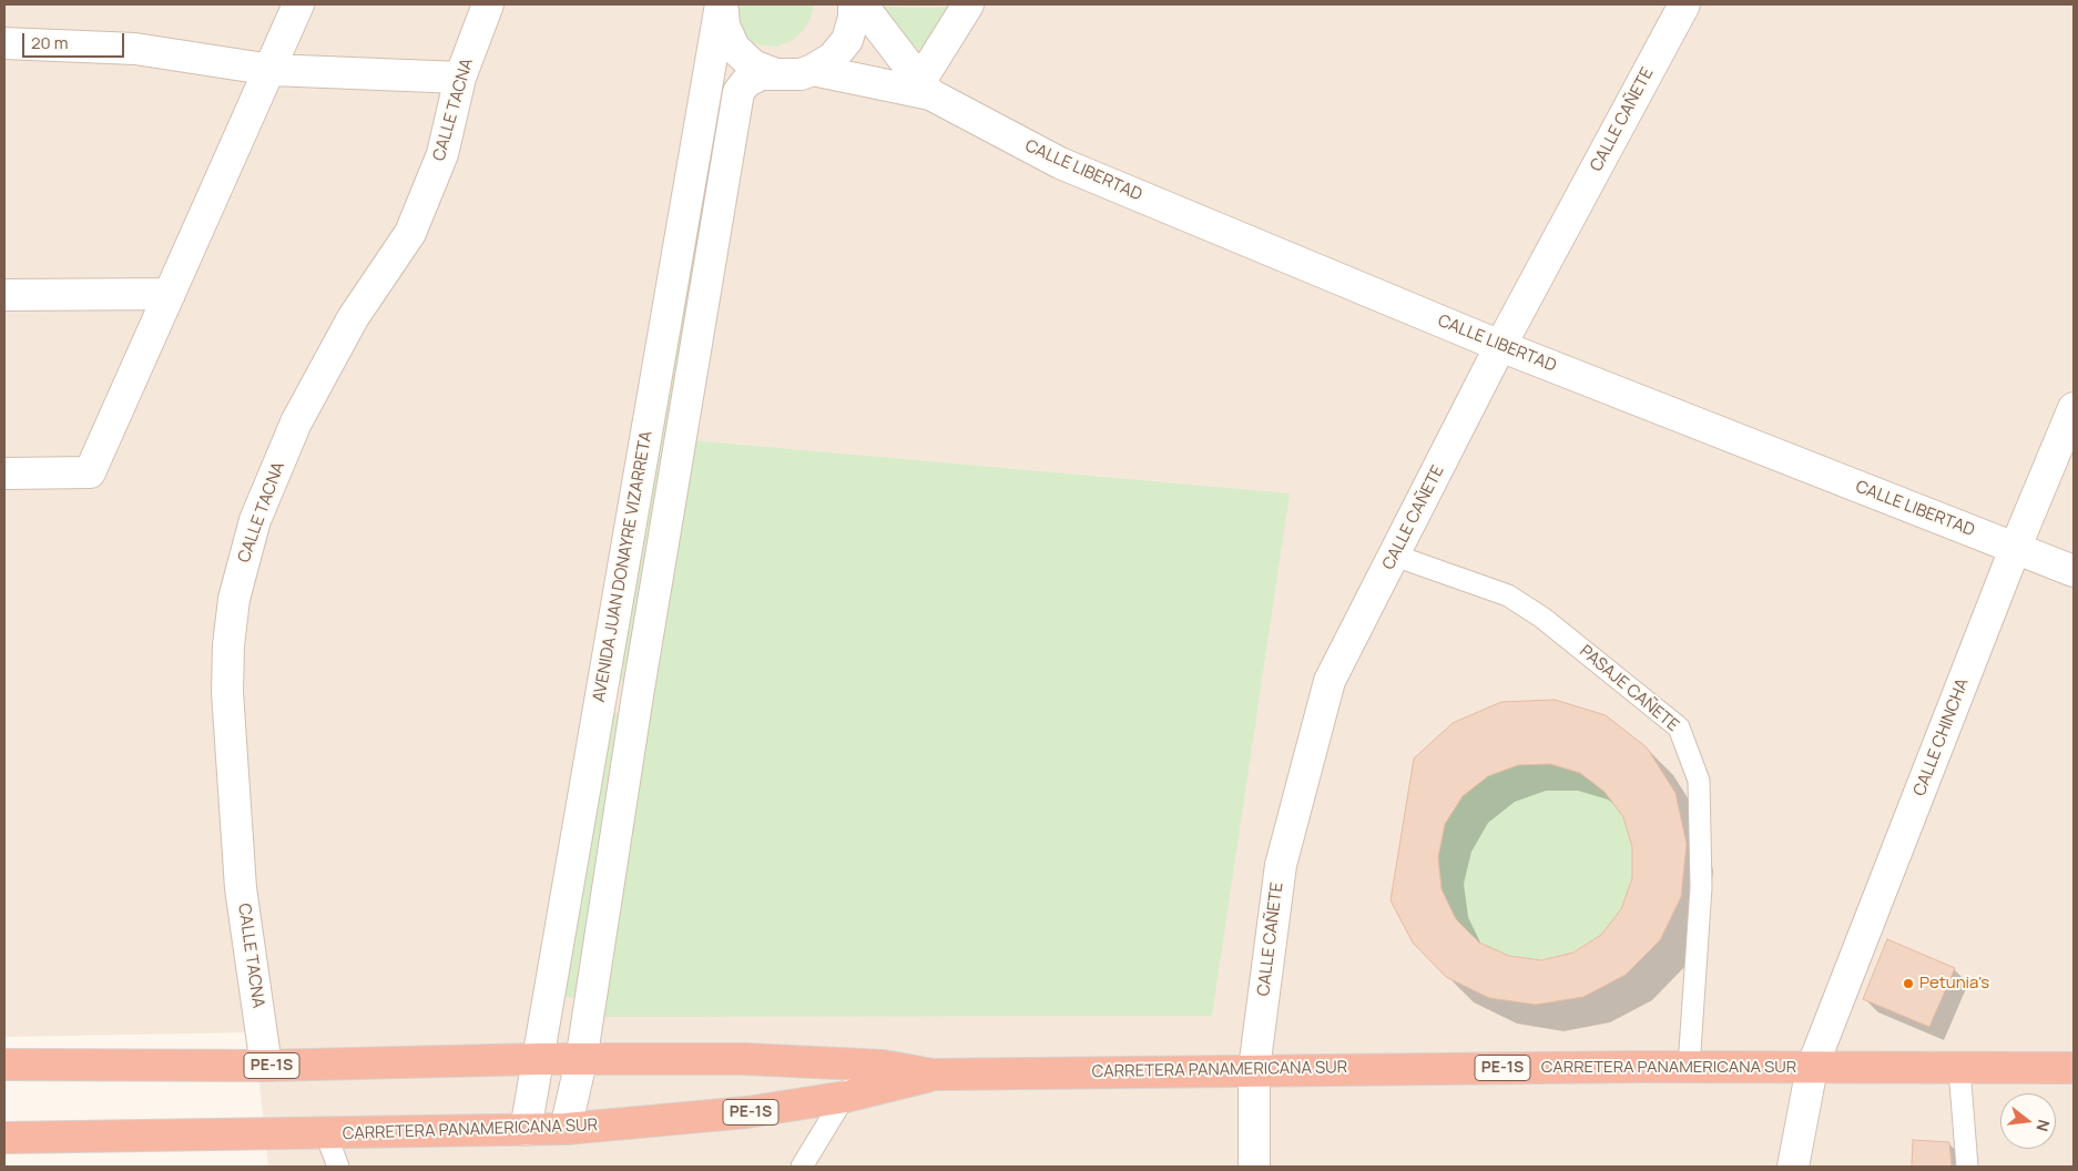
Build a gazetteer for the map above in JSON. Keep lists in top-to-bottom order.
{
  "streets": {
    "highway": ["PE-1S", "CARRETERA PANAMERICANA SUR"],
    "street": [
      "CALLE TACNA",
      "CALLE CAÑETE",
      "CALLE LIBERTAD",
      "AVENIDA JUAN DONAYRE VIZARRETA",
      "CALLE CHINCHA"
    ],
    "lane": ["PASAJE CAÑETE"]
  },
  "crossings": [
    ["CALLE TACNA", "CARRETERA PANAMERICANA SUR"],
    ["CALLE CAÑETE", "CALLE LIBERTAD"],
    ["CALLE CAÑETE", "PASAJE CAÑETE"],
    ["CALLE CAÑETE", "CARRETERA PANAMERICANA SUR"],
    ["CALLE LIBERTAD", "CALLE CHINCHA"],
    ["AVENIDA JUAN DONAYRE VIZARRETA", "CARRETERA PANAMERICANA SUR"],
    ["PASAJE CAÑETE", "CARRETERA PANAMERICANA SUR"],
    ["CALLE CHINCHA", "CARRETERA PANAMERICANA SUR"]
  ],
  "places": ["Petunia's"],
  "scale_bar": "20 m",
  "north": "right"
}
